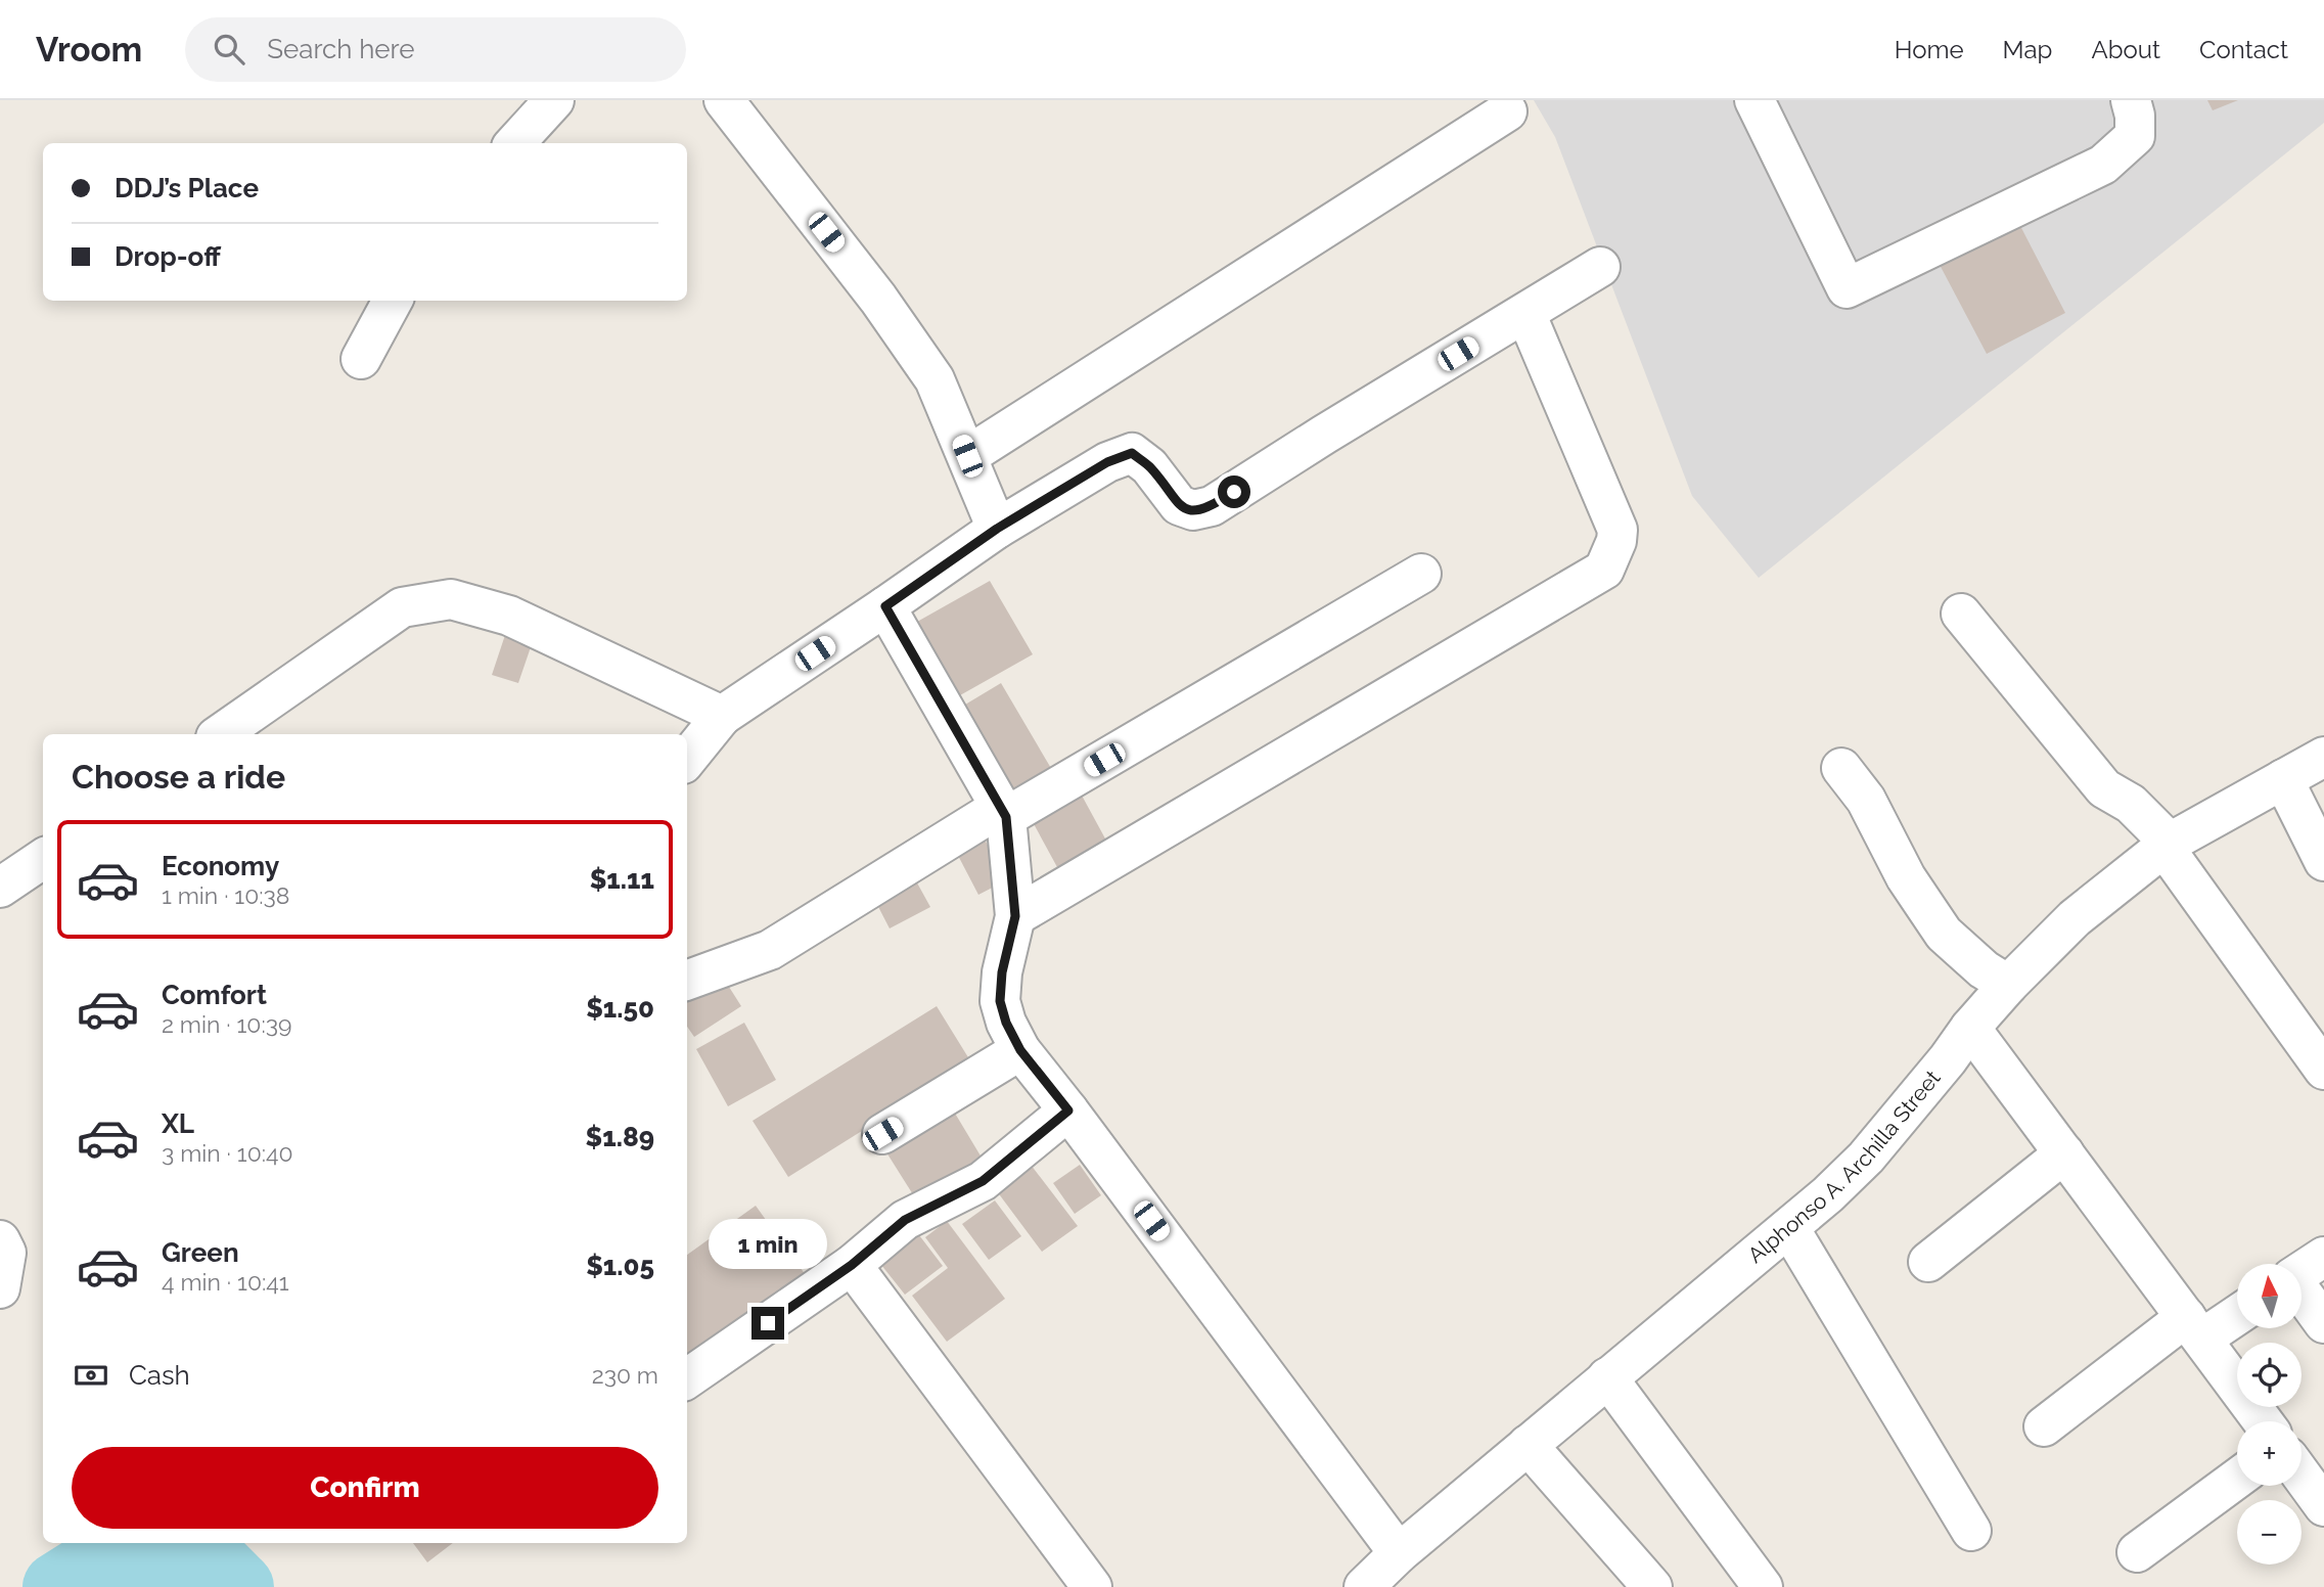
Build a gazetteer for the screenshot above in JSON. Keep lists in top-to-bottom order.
{
  "streets": {
    "street": ["Alphonso A. Archilla Street"]
  },
  "north": "top",
  "page": {
    "header": "Vroom",
    "search": "Search here",
    "nav": [
      "Home",
      "Map",
      "About",
      "Contact"
    ],
    "banner": ["DDJ’s Place", "Drop-off"],
    "heading": "Choose a ride",
    "list": [
      {
        "name": "Economy",
        "note": "1 min · 10:38",
        "value": "$1.11"
      },
      {
        "name": "Comfort",
        "note": "2 min · 10:39",
        "value": "$1.50"
      },
      {
        "name": "XL",
        "note": "3 min · 10:40",
        "value": "$1.89"
      },
      {
        "name": "Green",
        "note": "4 min · 10:41",
        "value": "$1.05"
      }
    ],
    "bubble": "1 min",
    "map_buttons": ["+", "−"],
    "pay": ["Cash", "230 m"],
    "buttons": "Confirm"
  }
}
